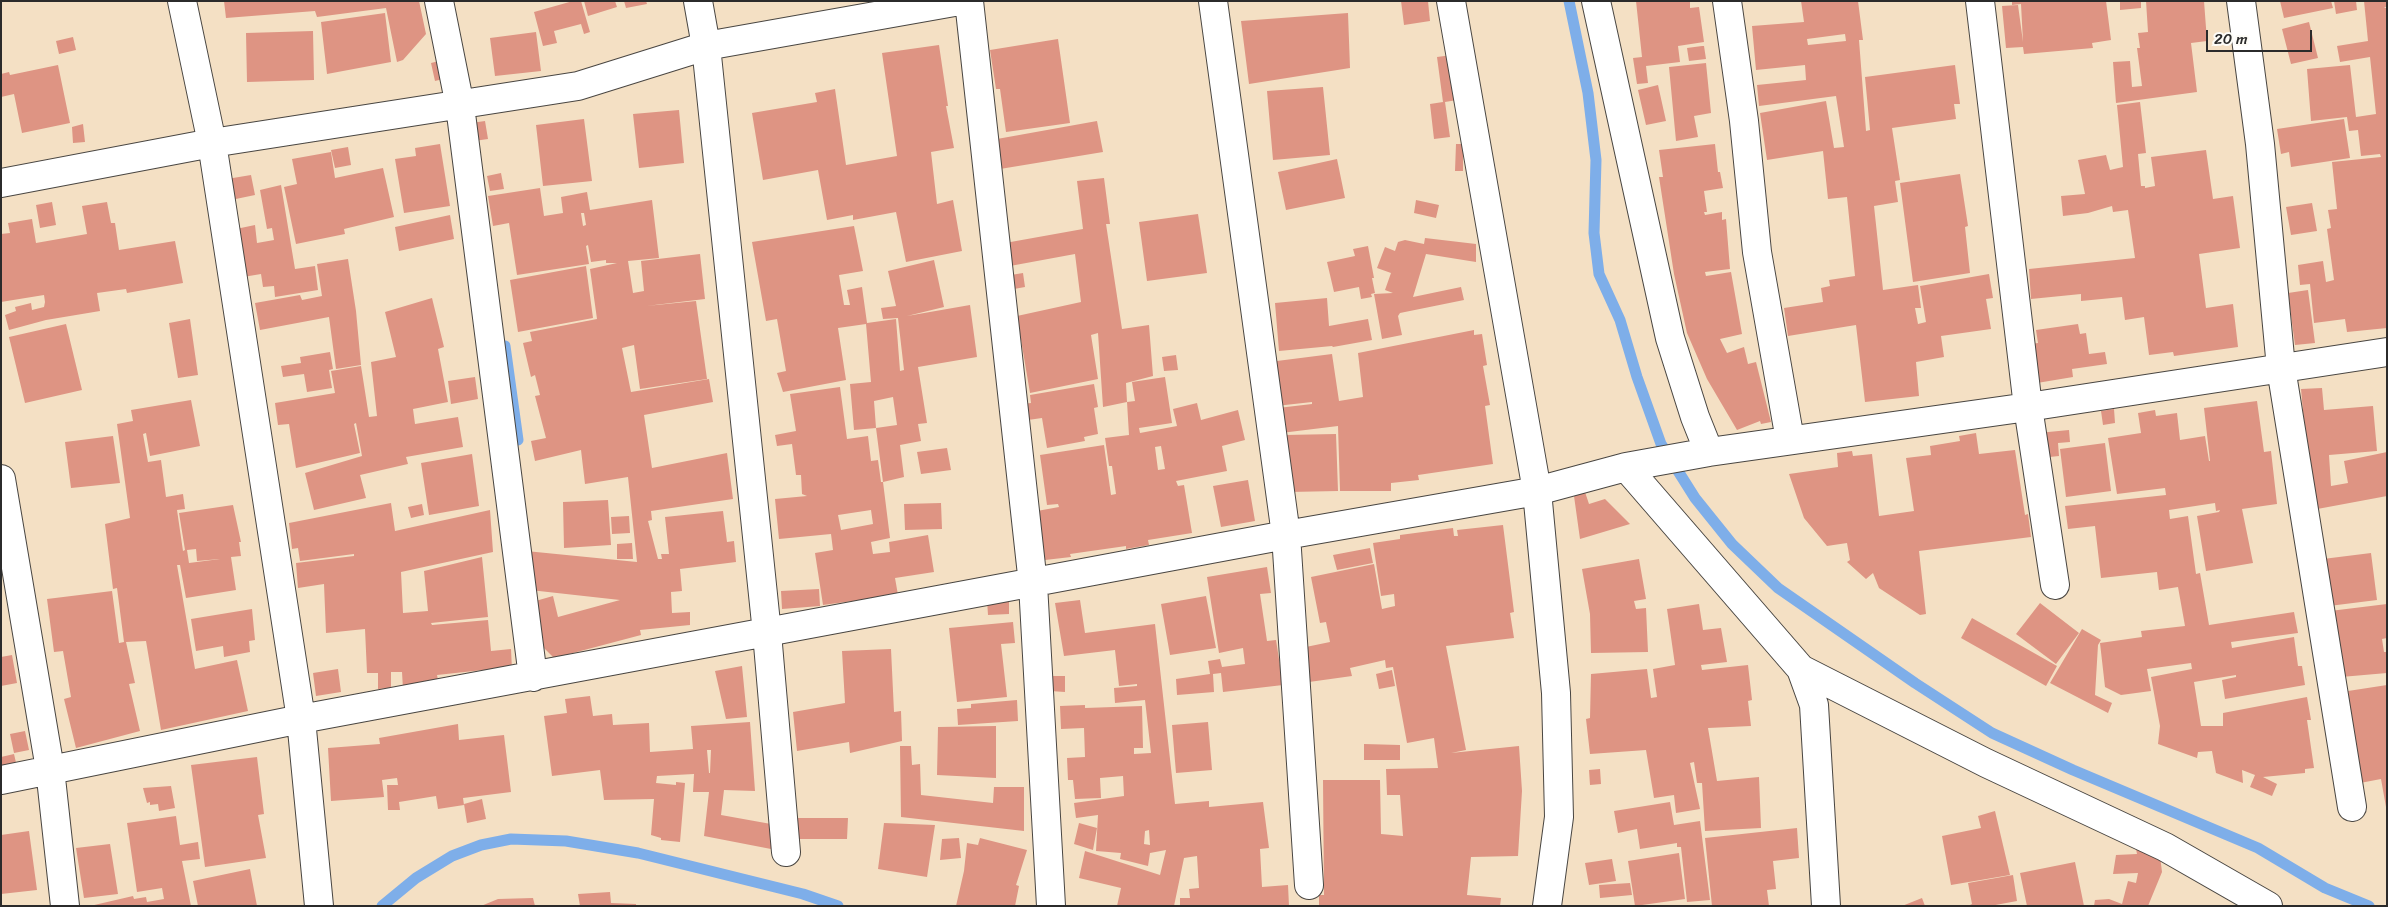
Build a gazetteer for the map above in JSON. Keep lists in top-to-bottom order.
{
  "scale_bar": "20 m"
}
